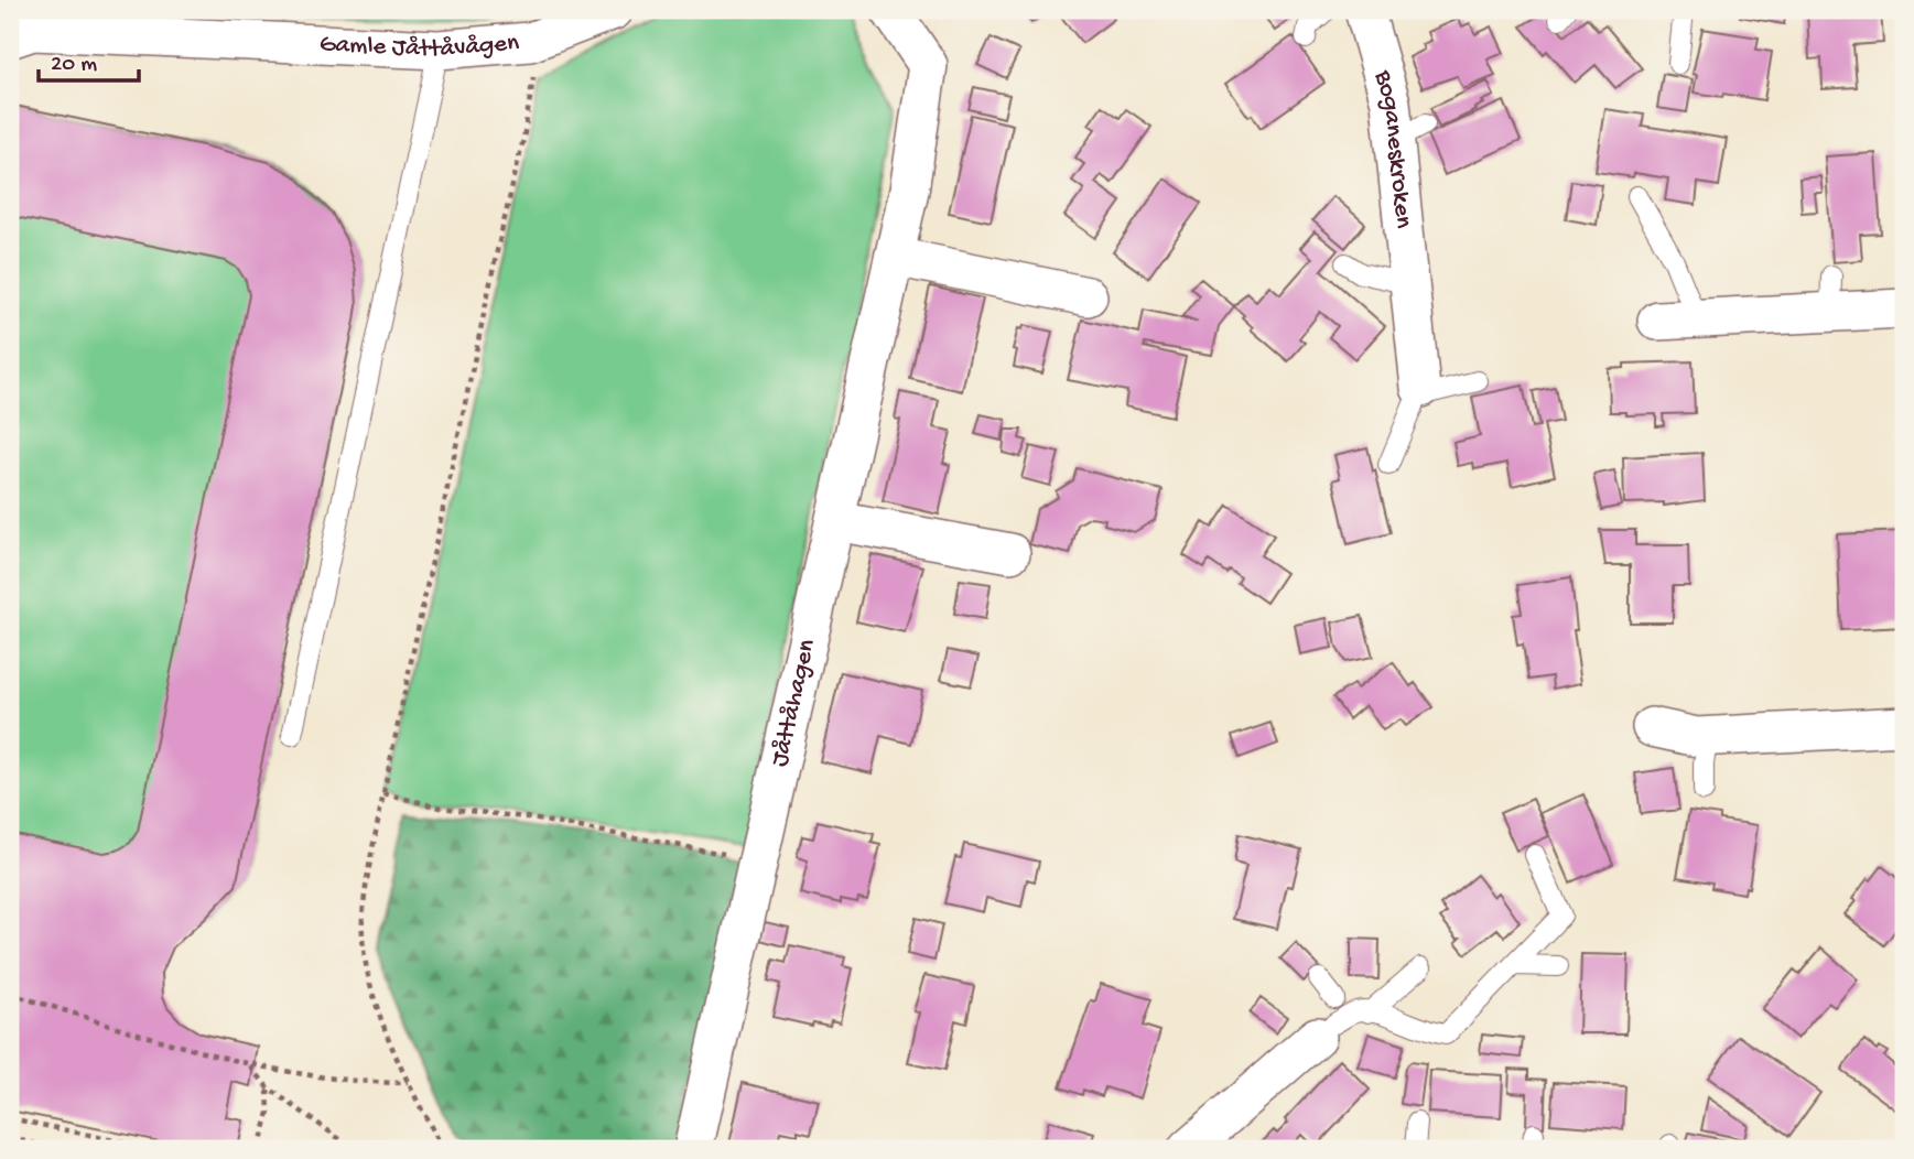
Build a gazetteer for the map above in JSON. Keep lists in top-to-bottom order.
{
  "streets": {
    "street": ["Gamle Jåttåvågen", "Boganeskroken", "Jåttåhagen"]
  },
  "scale_bar": "20 m"
}
